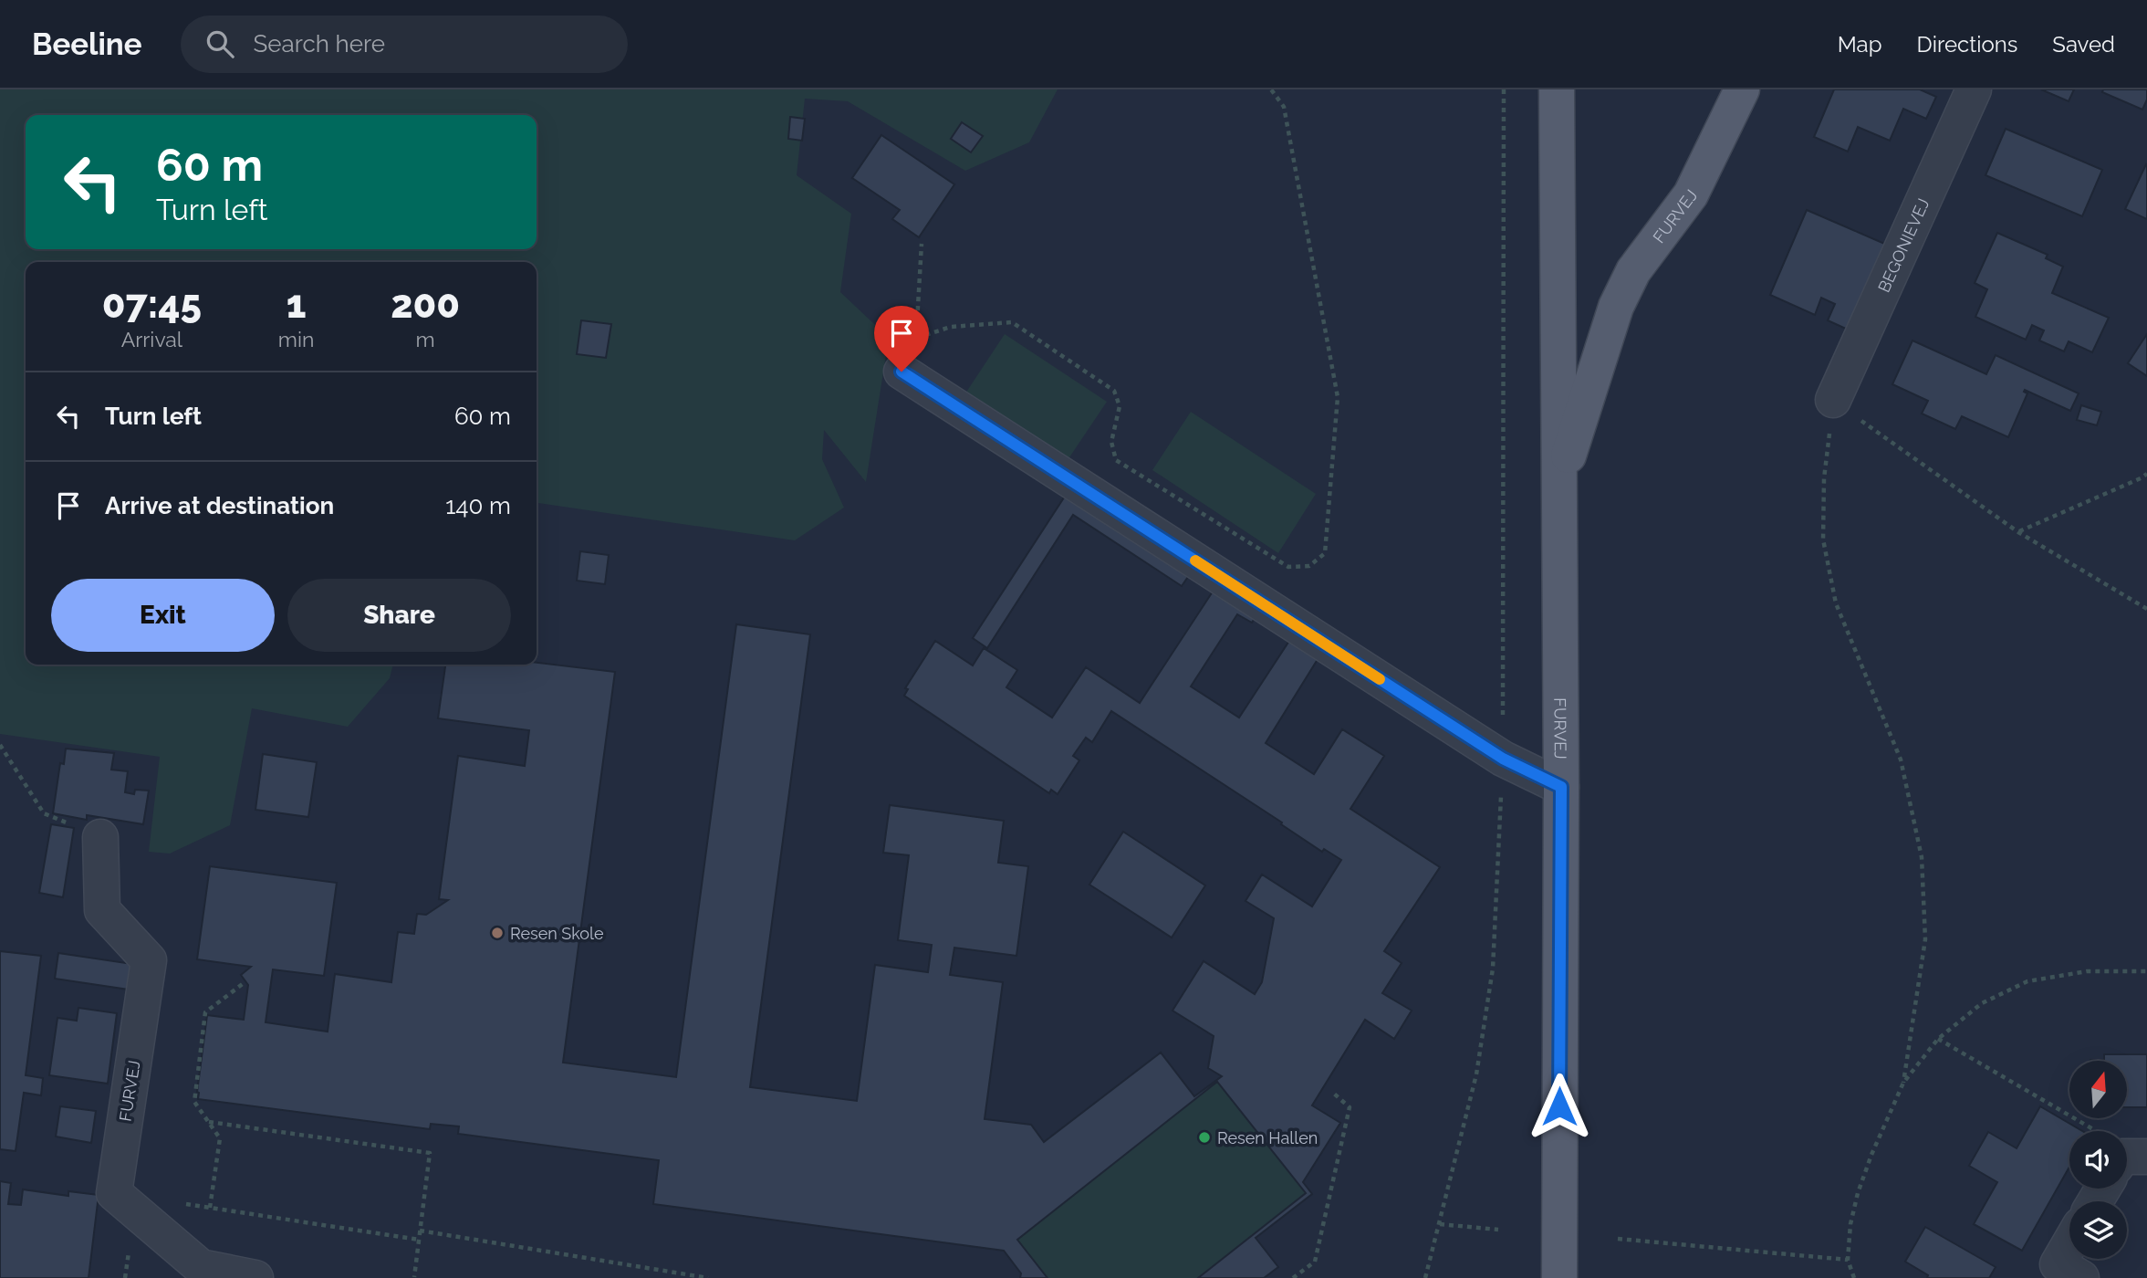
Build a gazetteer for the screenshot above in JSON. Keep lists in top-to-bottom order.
{
  "streets": {
    "main road": ["FURVEJ"],
    "street": ["BEGONIEVEJ"]
  },
  "places": ["Resen Skole", "Resen Hallen"],
  "north": "top",
  "page": {
    "header": "Beeline",
    "search": "Search here",
    "nav": ["Map", "Directions", "Saved"],
    "turn": ["60 m", "Turn left"],
    "eta": [
      "07:45",
      "Arrival",
      "1",
      "min",
      "200",
      "m"
    ],
    "list": [
      {
        "name": "Turn left",
        "value": "60 m"
      },
      {
        "name": "Arrive at destination",
        "value": "140 m"
      }
    ],
    "buttons": ["Exit", "Share"]
  }
}
